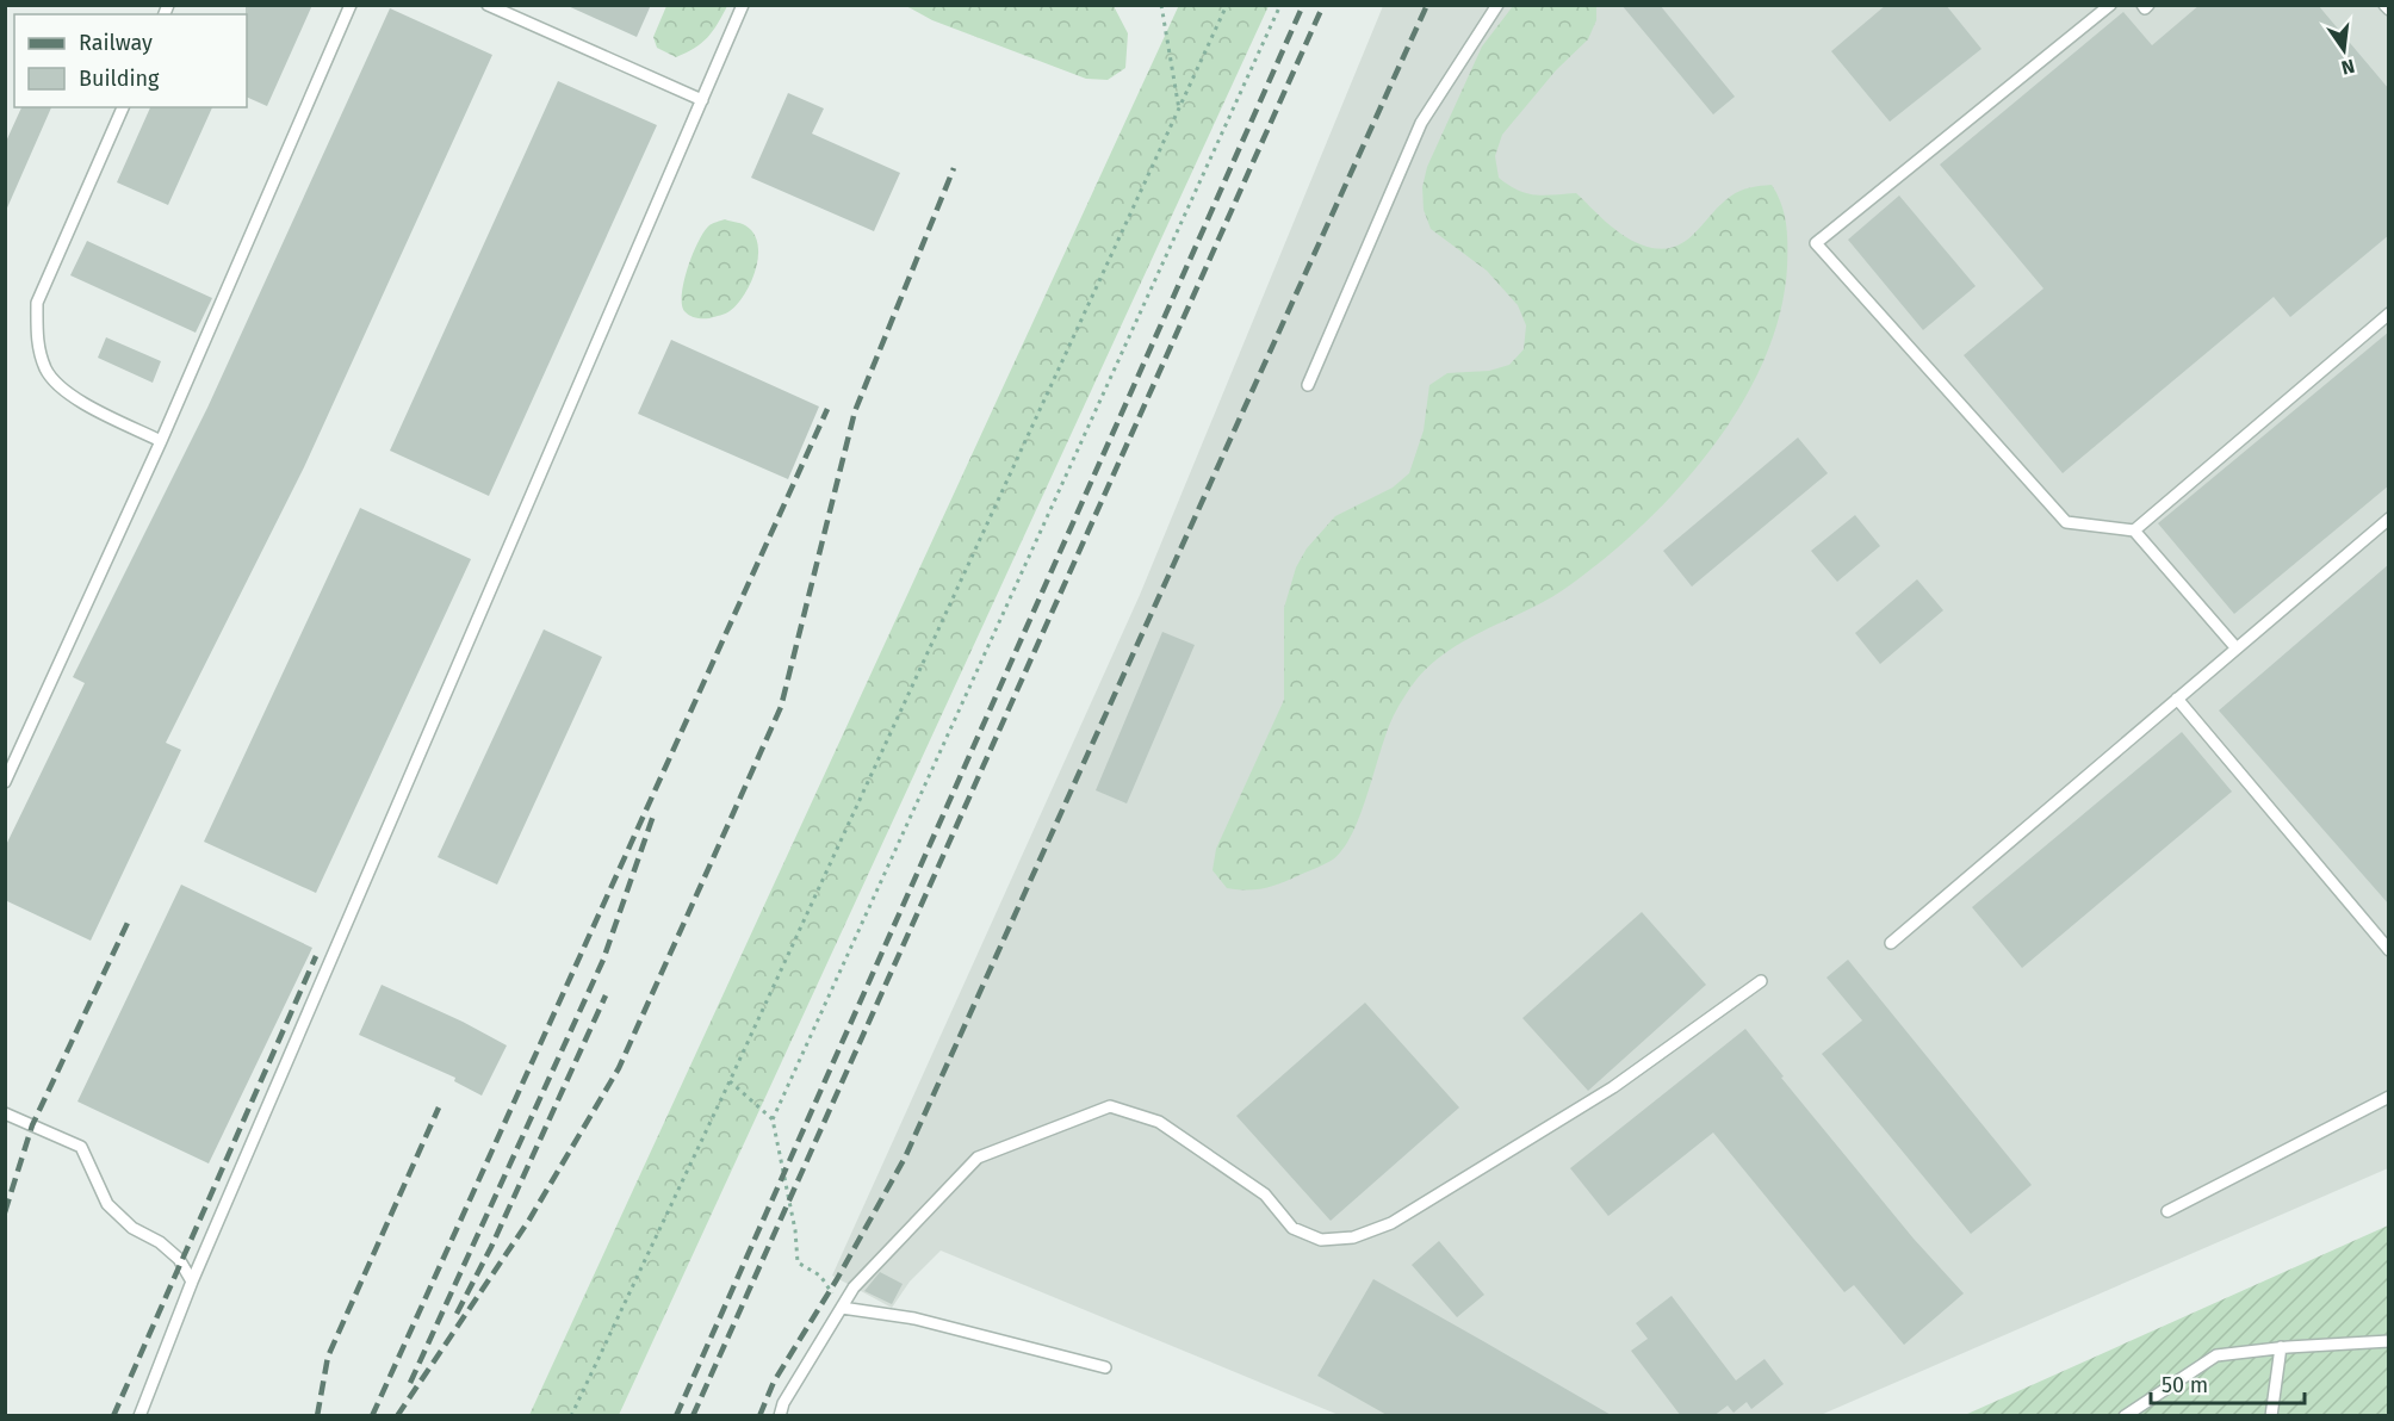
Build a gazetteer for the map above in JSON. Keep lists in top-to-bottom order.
{
  "legend": ["Railway", "Building"],
  "scale_bar": "50 m",
  "north": "bottom"
}
